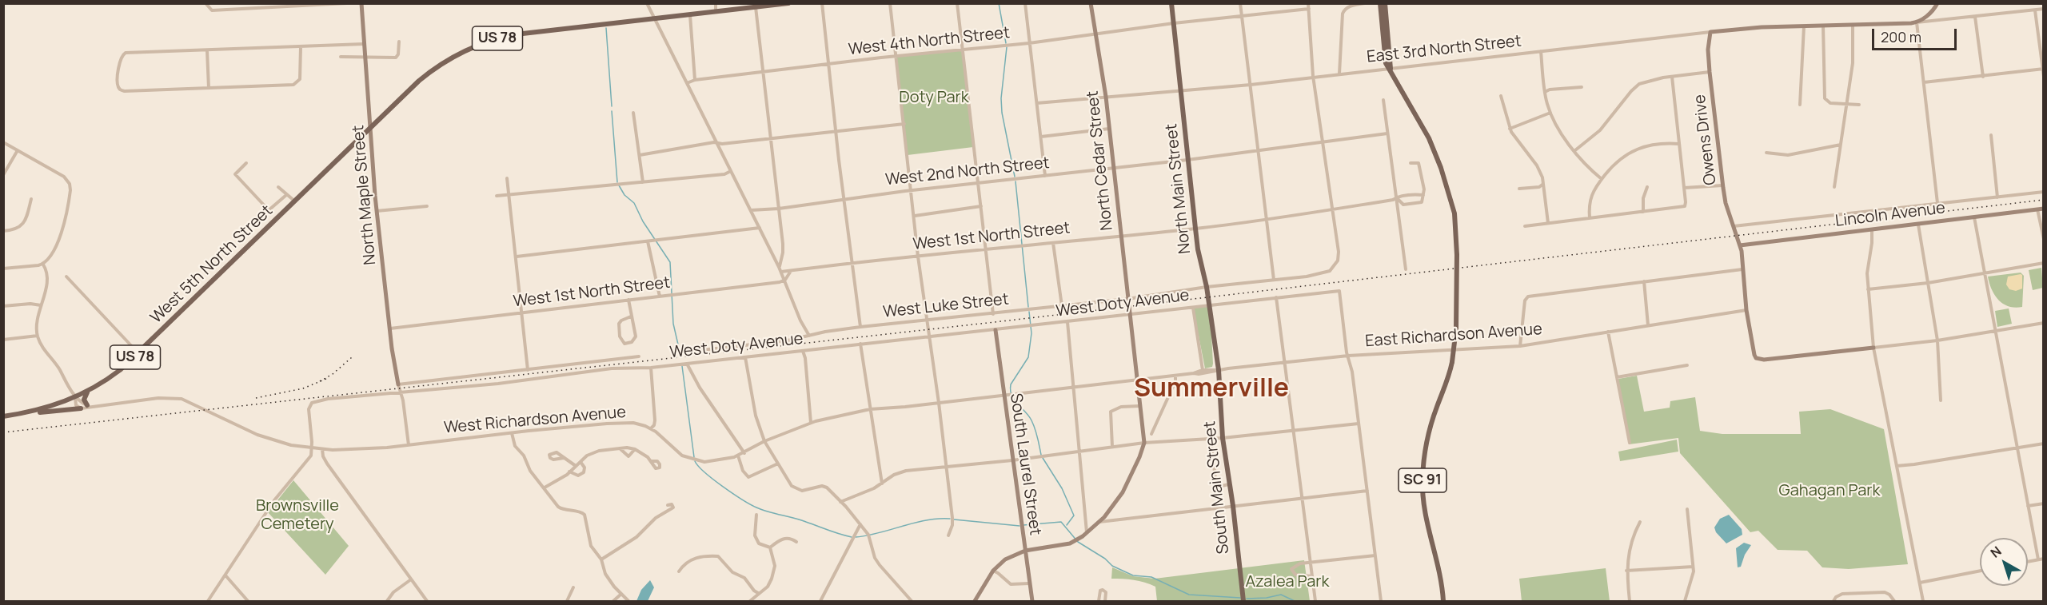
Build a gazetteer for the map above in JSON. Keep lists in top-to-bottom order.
{
  "streets": {
    "main road": [
      "US 78",
      "North Main Street",
      "West 5th North Street",
      "SC 91",
      "South Main Street"
    ],
    "street": [
      "West 4th North Street",
      "East 3rd North Street",
      "Owens Drive",
      "North Cedar Street",
      "West 2nd North Street",
      "North Maple Street",
      "Lincoln Avenue",
      "West 1st North Street",
      "West Doty Avenue",
      "West Luke Street",
      "East Richardson Avenue",
      "West Richardson Avenue",
      "South Laurel Street"
    ]
  },
  "crossings": [
    ["US 78", "North Maple Street"],
    ["US 78", "West 5th North Street"],
    ["West 4th North Street", "North Cedar Street"],
    ["West 4th North Street", "North Main Street"],
    ["East 3rd North Street", "Owens Drive"],
    ["East 3rd North Street", "North Cedar Street"],
    ["East 3rd North Street", "North Main Street"],
    ["East 3rd North Street", "SC 91"],
    ["Owens Drive", "Lincoln Avenue"],
    ["Owens Drive", "East Richardson Avenue"],
    ["North Cedar Street", "West 2nd North Street"],
    ["North Cedar Street", "West 1st North Street"],
    ["North Cedar Street", "West Doty Avenue"],
    ["North Cedar Street", "West Luke Street"],
    ["North Cedar Street", "West Richardson Avenue"],
    ["West 2nd North Street", "North Main Street"],
    ["North Main Street", "West 1st North Street"],
    ["North Main Street", "West Doty Avenue"],
    ["North Main Street", "West Luke Street"],
    ["North Main Street", "East Richardson Avenue"],
    ["North Main Street", "West Richardson Avenue"],
    ["North Main Street", "South Main Street"],
    ["North Maple Street", "West 1st North Street"],
    ["North Maple Street", "West 5th North Street"],
    ["West 1st North Street", "West Luke Street"],
    ["West 5th North Street", "West Richardson Avenue"],
    ["West Doty Avenue", "East Richardson Avenue"],
    ["West Doty Avenue", "West Richardson Avenue"],
    ["West Doty Avenue", "South Laurel Street"],
    ["East Richardson Avenue", "West Richardson Avenue"],
    ["East Richardson Avenue", "South Main Street"],
    ["West Richardson Avenue", "South Laurel Street"],
    ["West Richardson Avenue", "South Main Street"]
  ],
  "districts": ["Summerville"],
  "parks": [
    "Doty Park",
    "Gahagan Park",
    "Brownsville Cemetery",
    "Azalea Park"
  ],
  "scale_bar": "200 m",
  "north": "top left"
}
